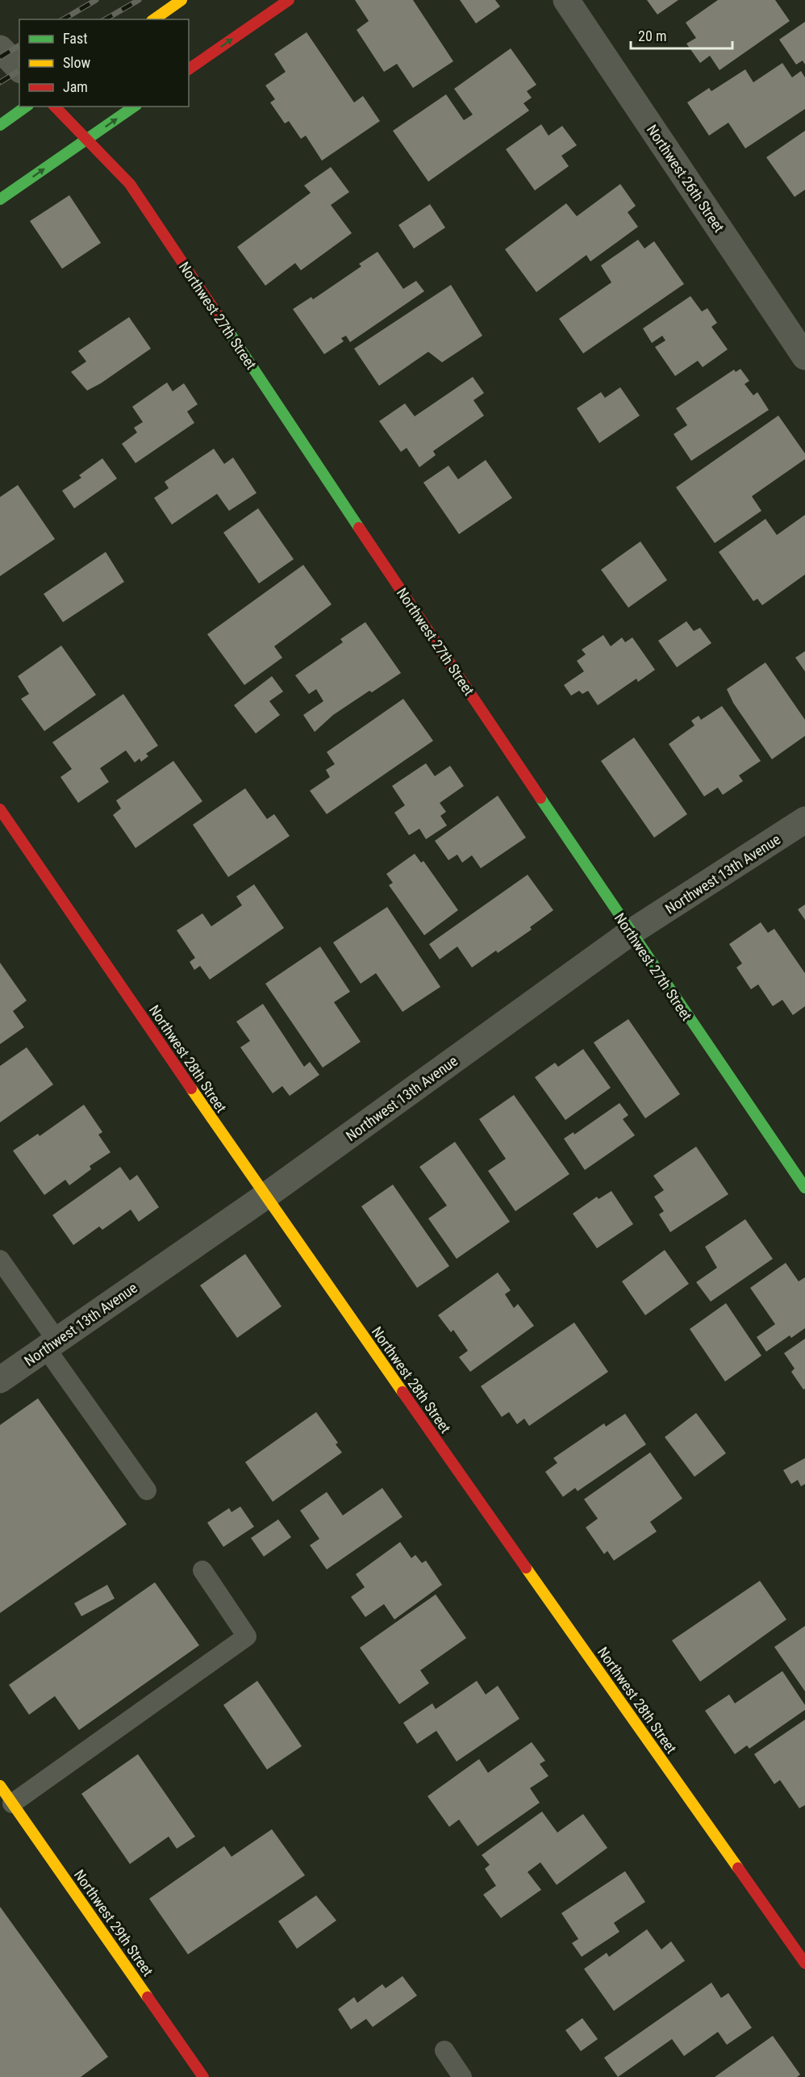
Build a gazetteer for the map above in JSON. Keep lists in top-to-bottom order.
{
  "streets": {
    "street": [
      "Northwest 26th Street",
      "Northwest 27th Street",
      "Northwest 13th Avenue",
      "Northwest 28th Street",
      "Northwest 29th Street"
    ]
  },
  "crossings": [
    ["Northwest 27th Street", "Northwest 13th Avenue"],
    ["Northwest 13th Avenue", "Northwest 28th Street"]
  ],
  "legend": ["Fast", "Slow", "Jam"],
  "scale_bar": "20 m"
}
